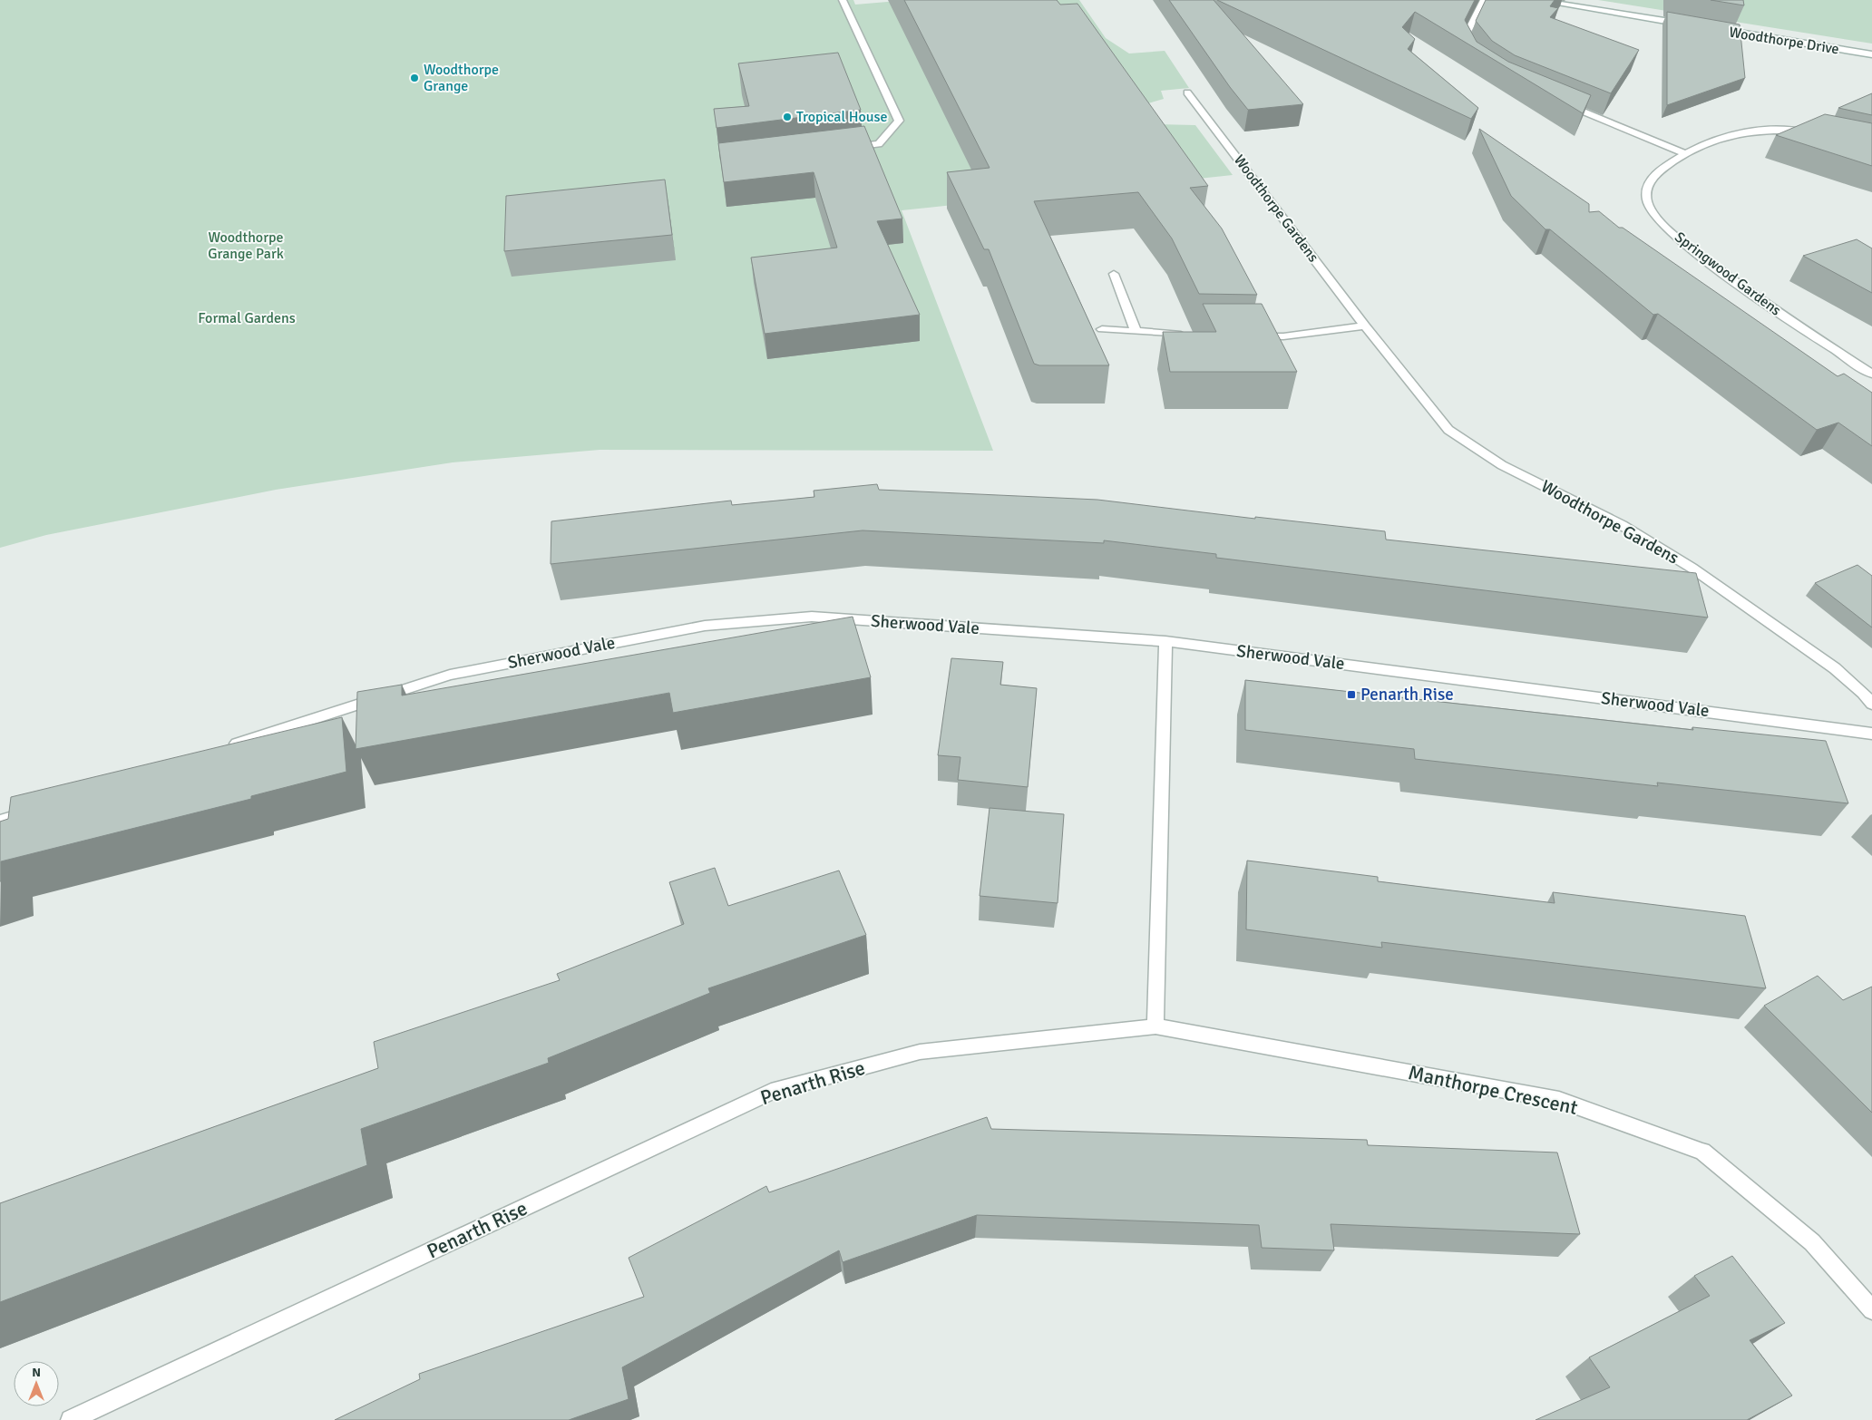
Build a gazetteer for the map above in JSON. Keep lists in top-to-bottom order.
{
  "streets": {
    "street": [
      "Woodthorpe Drive",
      "Woodthorpe Gardens",
      "Springwood Gardens",
      "Sherwood Vale",
      "Penarth Rise",
      "Manthorpe Crescent"
    ]
  },
  "crossings": [
    ["Penarth Rise", "Manthorpe Crescent"]
  ],
  "parks": ["Woodthorpe Grange Park", "Formal Gardens"],
  "places": {
    "other": ["Woodthorpe Grange", "Tropical House"],
    "transit": ["Penarth Rise"]
  },
  "north": "top"
}
